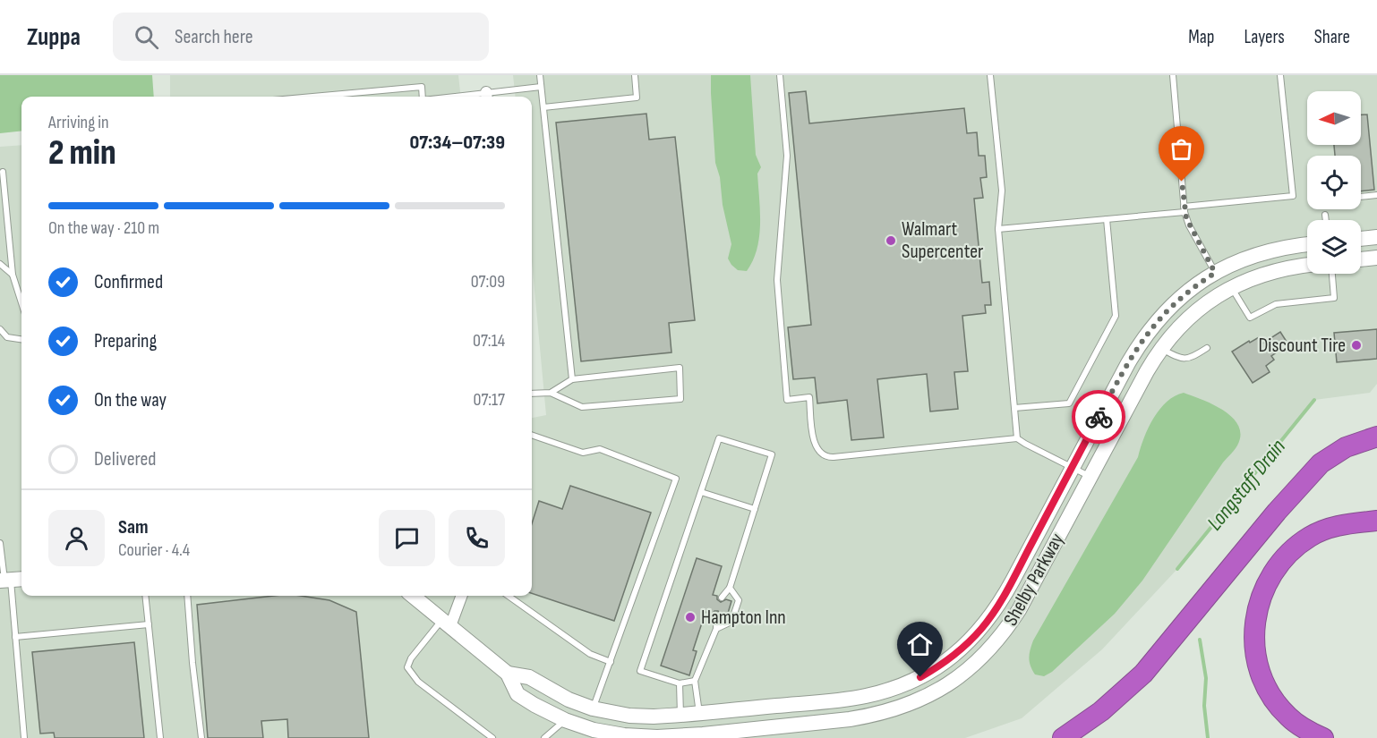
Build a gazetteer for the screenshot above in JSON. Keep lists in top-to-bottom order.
{
  "streets": {
    "street": ["Shelby Parkway"]
  },
  "water": ["Longstaff Drain"],
  "places": ["Walmart Supercenter", "Discount Tire", "Hampton Inn"],
  "north": "left",
  "page": {
    "header": "Zuppa",
    "search": "Search here",
    "nav": ["Map", "Layers", "Share"],
    "heading": ["2 min", "Arriving in", "07:34–07:39"],
    "panel": ["Sam", "Courier · 4.4"],
    "bar": "On the way · 210 m",
    "list": [
      ["Confirmed", "07:09"],
      ["Preparing", "07:14"],
      ["On the way", "07:17"],
      "Delivered"
    ]
  }
}
